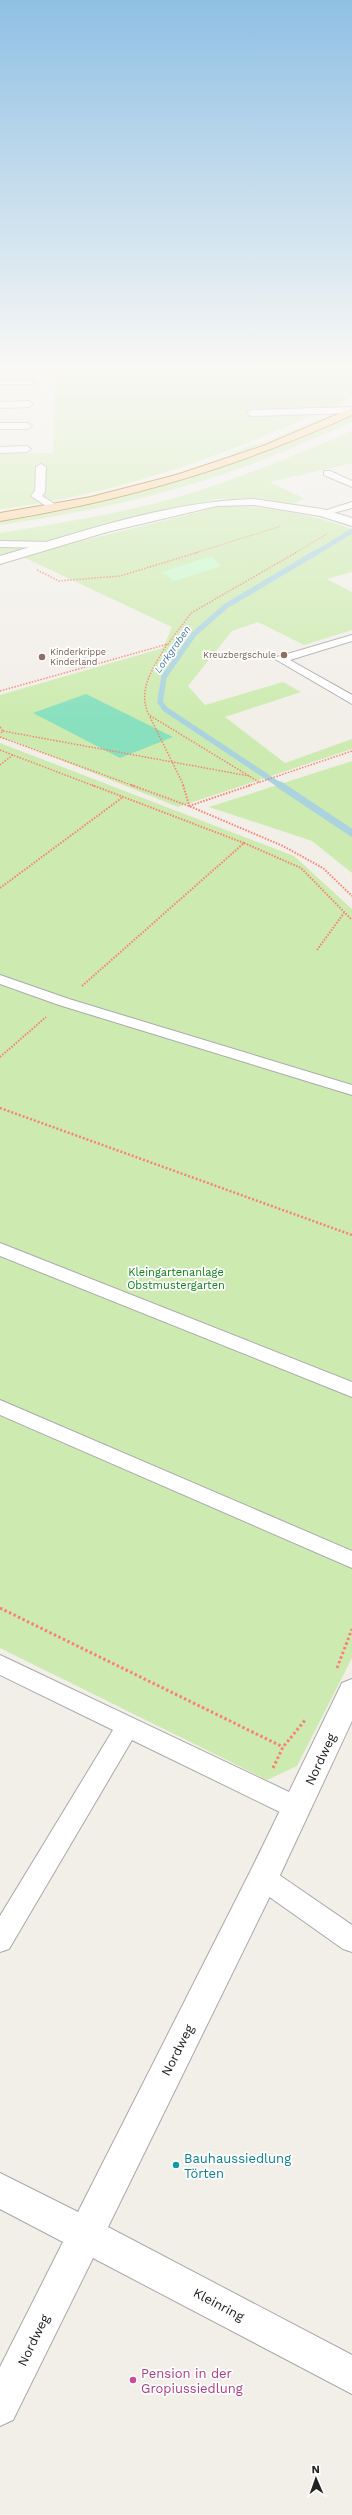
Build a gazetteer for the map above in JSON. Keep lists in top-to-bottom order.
{
  "streets": {
    "street": ["Nordweg", "Kleinring"]
  },
  "crossings": [
    ["Nordweg", "Kleinring"]
  ],
  "water": ["Lorkgraben"],
  "parks": ["Kleingartenanlage Obstmustergarten"],
  "places": [
    "Kreuzbergschule",
    "Kinderkrippe Kinderland",
    "Bauhaussiedlung Törten",
    "Pension in der Gropiussiedlung"
  ],
  "north": "top"
}
